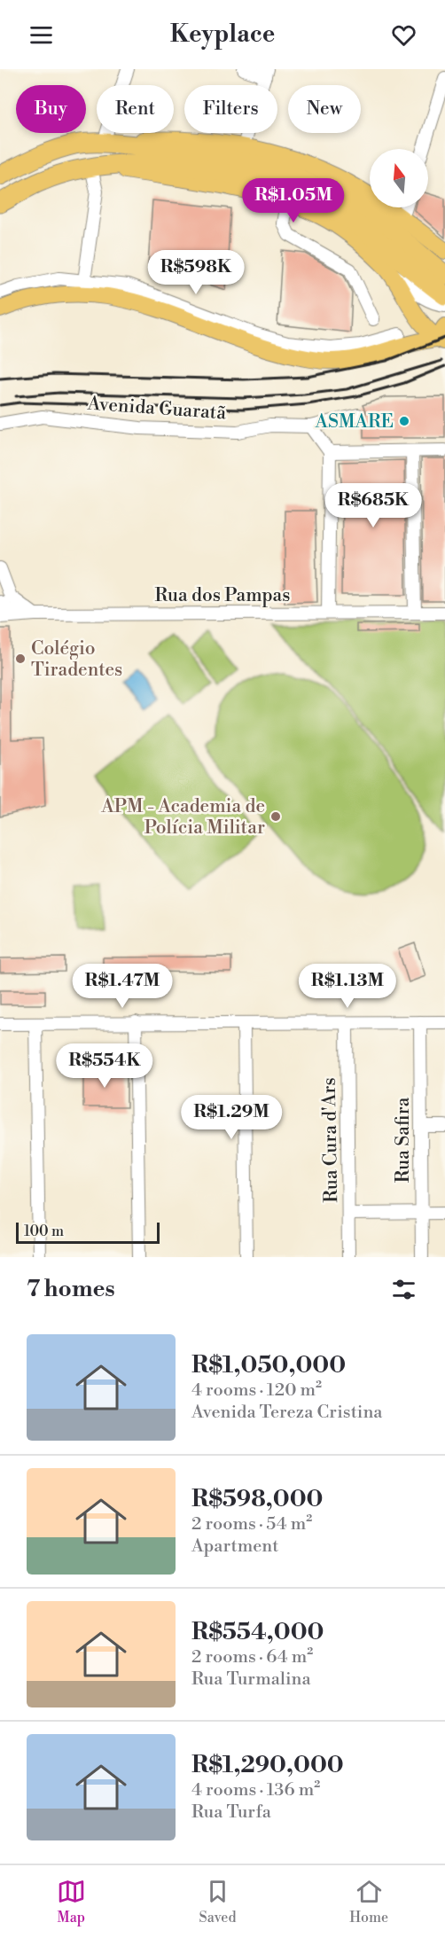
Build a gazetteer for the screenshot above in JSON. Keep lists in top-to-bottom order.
{
  "streets": {
    "street": [
      "Avenida Guaratã",
      "Rua dos Pampas",
      "Rua Cura d'Ars",
      "Rua Safira"
    ]
  },
  "places": ["ASMARE", "Colégio Tiradentes", "APM - Academia de Polícia Militar"],
  "scale_bar": "100 m",
  "north": "top",
  "page": {
    "header": "Keyplace",
    "chip": [
      "Buy",
      "Rent",
      "Filters",
      "New"
    ],
    "price": [
      "R$1.05M",
      "R$598K",
      "R$685K",
      "R$1.47M",
      "R$1.13M",
      "R$554K",
      "R$1.29M"
    ],
    "scale": "100 m",
    "heading": "7 homes",
    "list": [
      {
        "name": "R$1,050,000",
        "note": "4 rooms · 120 m² · Avenida Tereza Cristina"
      },
      {
        "name": "R$598,000",
        "note": "2 rooms · 54 m² · Apartment"
      },
      {
        "name": "R$554,000",
        "note": "2 rooms · 64 m² · Rua Turmalina"
      },
      {
        "name": "R$1,290,000",
        "note": "4 rooms · 136 m² · Rua Turfa"
      }
    ],
    "tabs": ["Map", "Saved", "Home"]
  }
}
